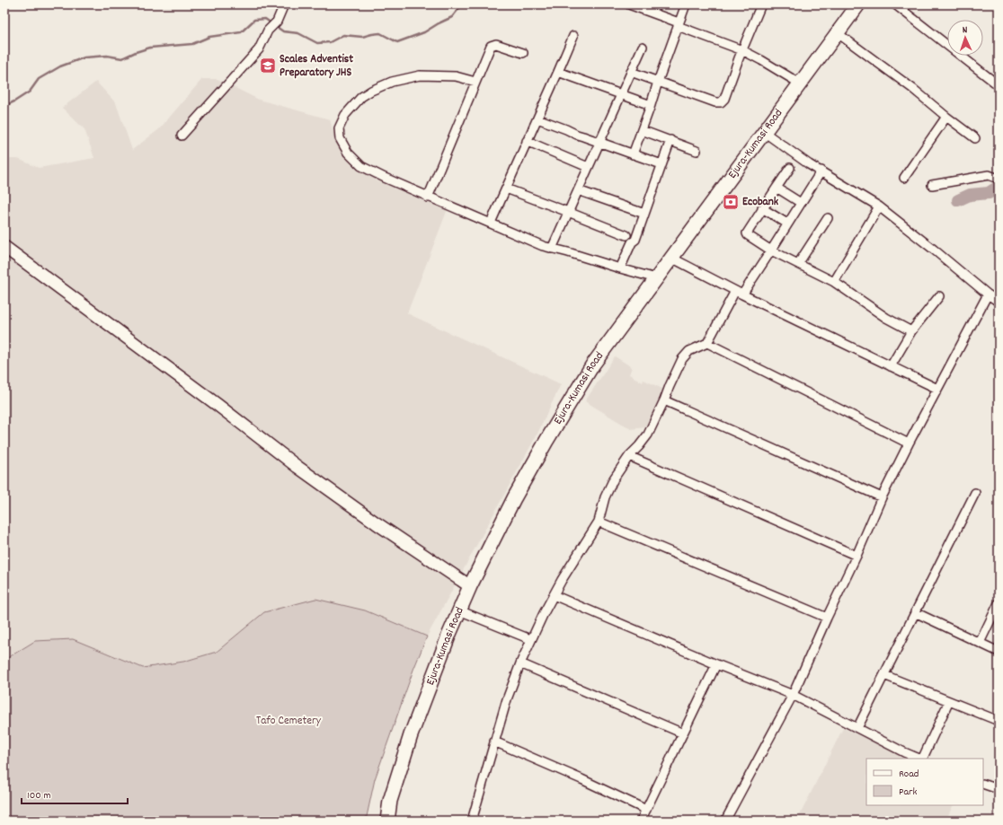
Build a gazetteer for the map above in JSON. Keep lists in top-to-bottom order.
{
  "streets": {
    "main road": ["Ejura-Kumasi Road"]
  },
  "parks": ["Tafo Cemetery"],
  "places": {
    "school or university": ["Scales Adventist Preparatory JHS"],
    "bank": ["Ecobank"]
  },
  "legend": ["Road", "Park"],
  "scale_bar": "100 m",
  "north": "top"
}
